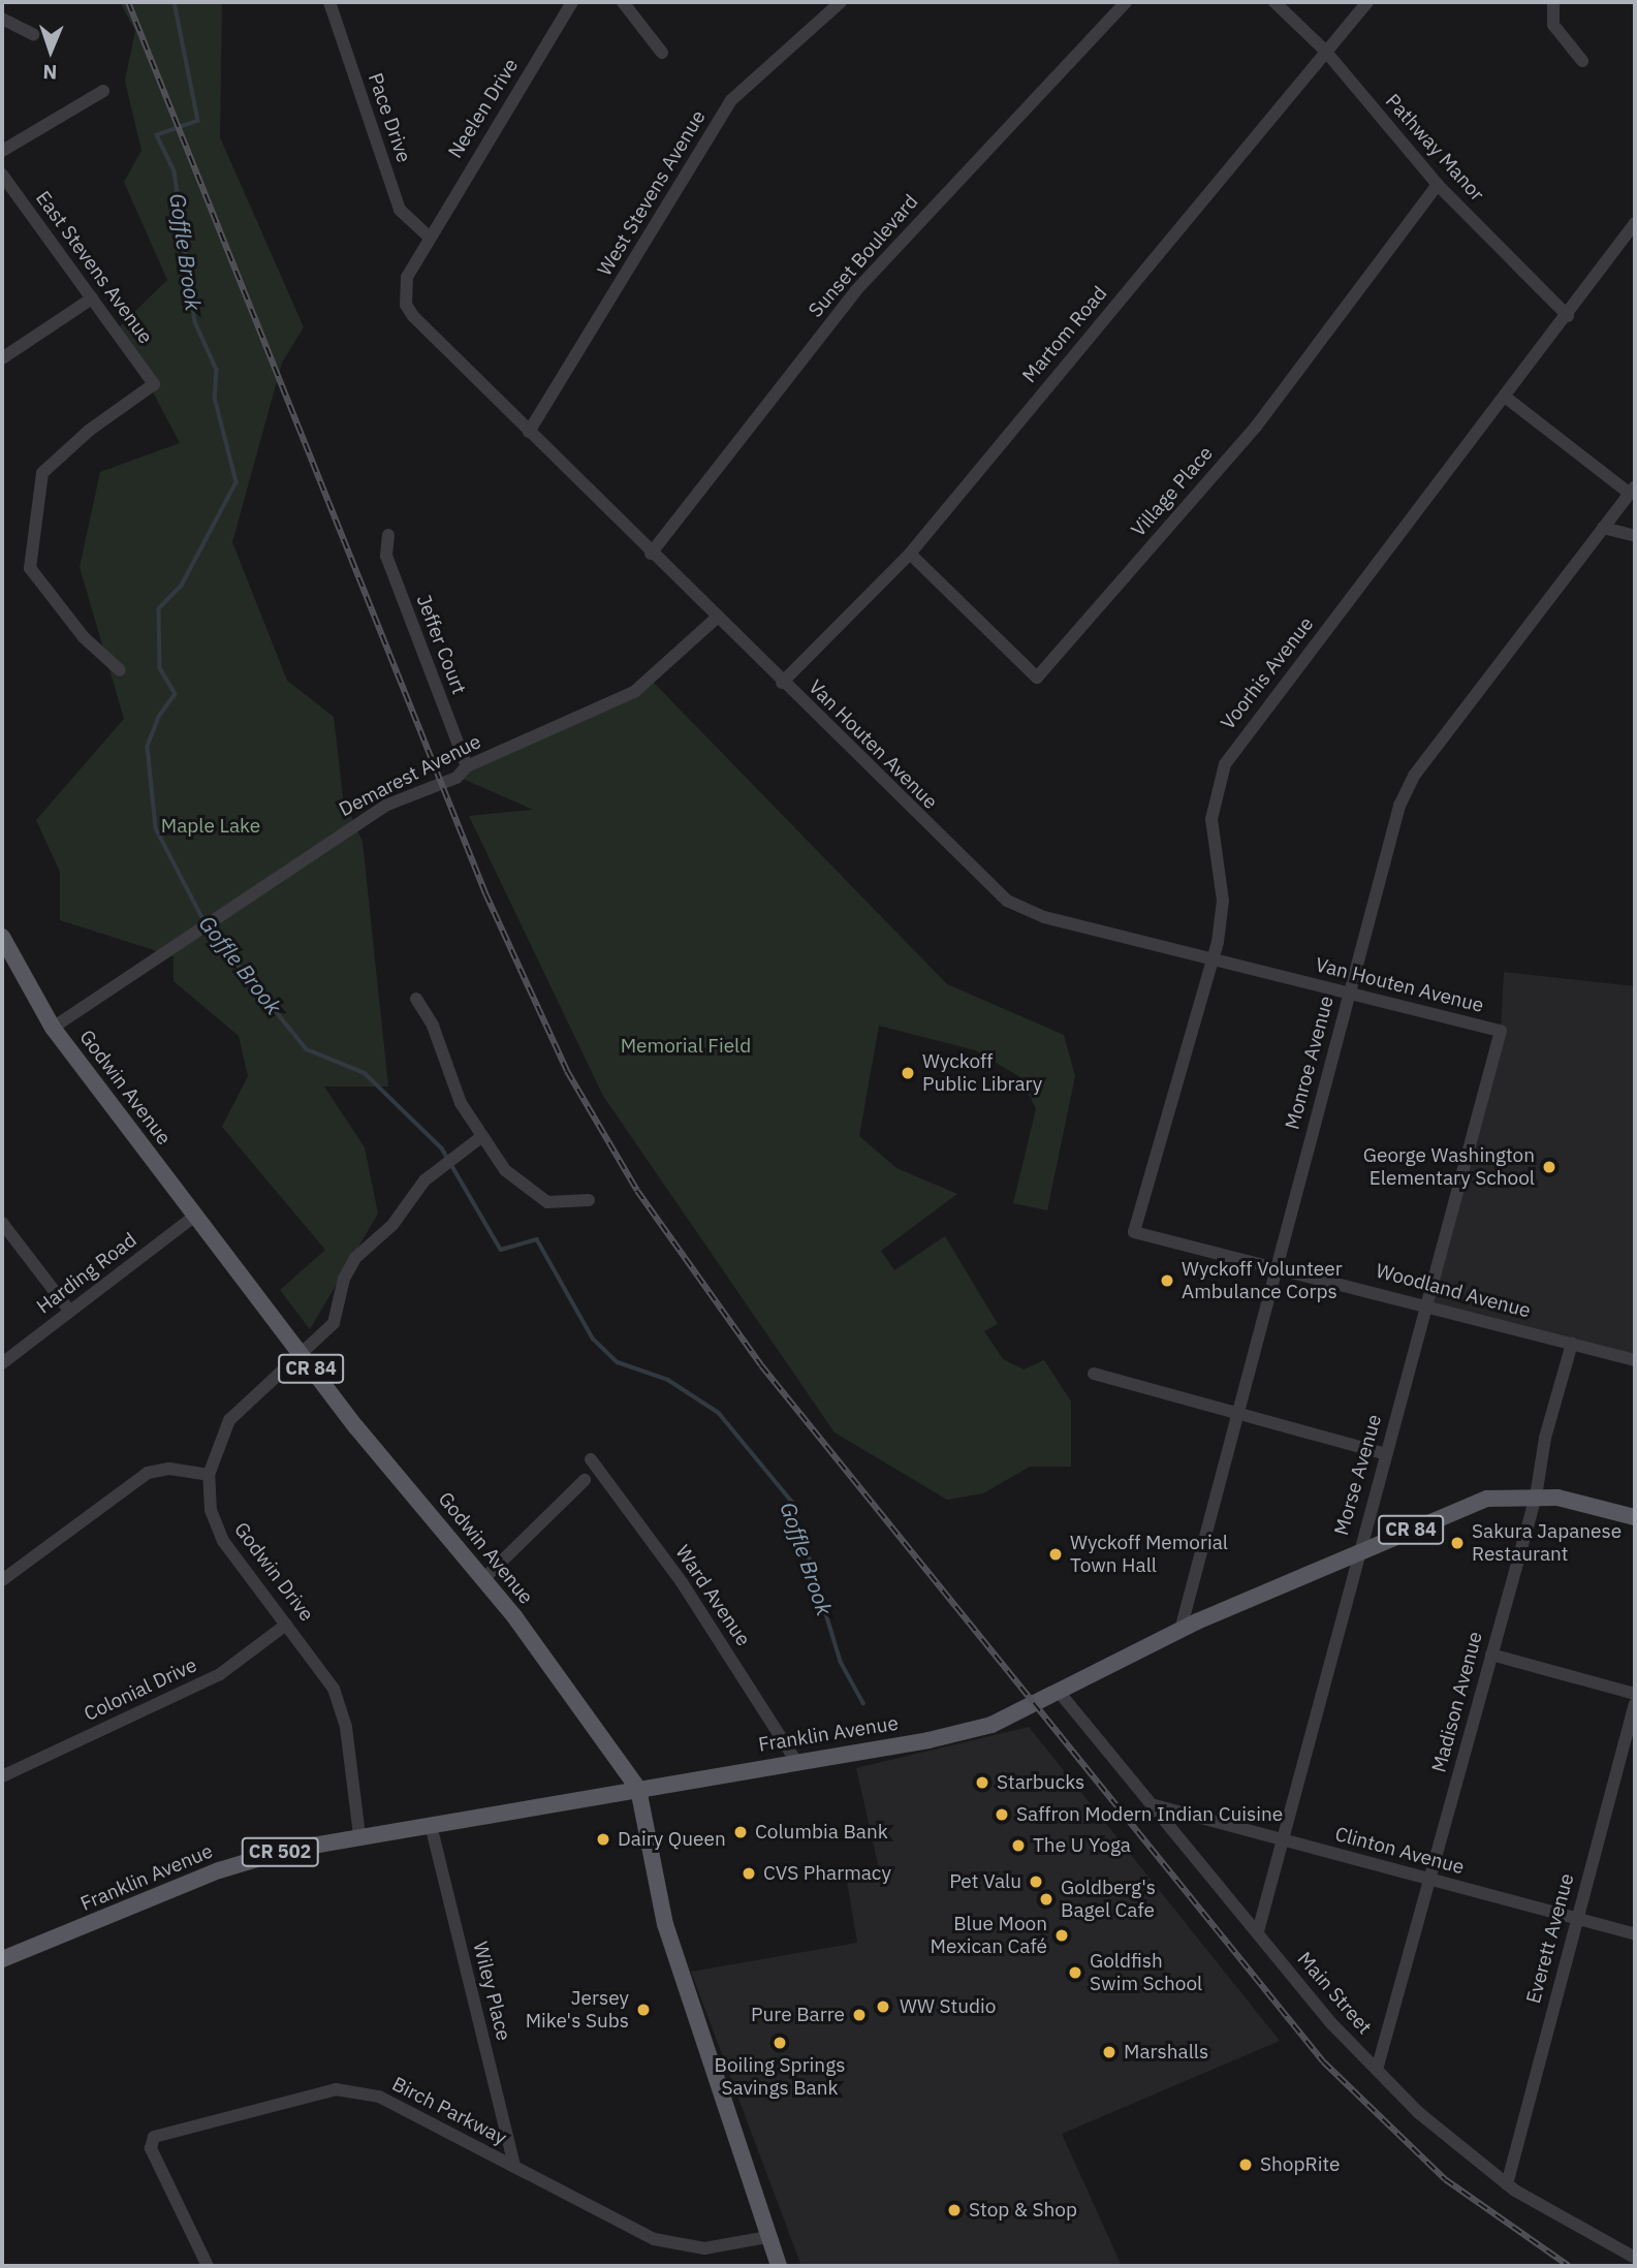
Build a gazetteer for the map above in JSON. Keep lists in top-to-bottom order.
{
  "streets": {
    "main road": [
      "Godwin Avenue",
      "CR 84",
      "Franklin Avenue",
      "CR 502"
    ],
    "street": [
      "Neelen Drive",
      "Pace Drive",
      "Pathway Manor",
      "West Stevens Avenue",
      "Sunset Boulevard",
      "East Stevens Avenue",
      "Martom Road",
      "Village Place",
      "Jeffer Court",
      "Voorhis Avenue",
      "Van Houten Avenue",
      "Demarest Avenue",
      "Monroe Avenue",
      "Harding Road",
      "Woodland Avenue",
      "Morse Avenue",
      "Godwin Drive",
      "Ward Avenue",
      "Colonial Drive",
      "Madison Avenue",
      "Clinton Avenue",
      "Everett Avenue",
      "Wiley Place",
      "Main Street",
      "Birch Parkway"
    ]
  },
  "crossings": [
    ["Neelen Drive", "Pace Drive"],
    ["Neelen Drive", "Van Houten Avenue"],
    ["Pace Drive", "Van Houten Avenue"],
    ["Pathway Manor", "Martom Road"],
    ["Pathway Manor", "Village Place"],
    ["Pathway Manor", "Voorhis Avenue"],
    ["West Stevens Avenue", "Van Houten Avenue"],
    ["Sunset Boulevard", "Van Houten Avenue"],
    ["Martom Road", "Village Place"],
    ["Martom Road", "Van Houten Avenue"],
    ["Jeffer Court", "Demarest Avenue"],
    ["Voorhis Avenue", "Van Houten Avenue"],
    ["Voorhis Avenue", "Woodland Avenue"],
    ["Van Houten Avenue", "Demarest Avenue"],
    ["Van Houten Avenue", "Monroe Avenue"],
    ["Van Houten Avenue", "Morse Avenue"],
    ["Demarest Avenue", "Godwin Avenue"],
    ["Monroe Avenue", "Woodland Avenue"],
    ["Monroe Avenue", "Franklin Avenue"],
    ["Godwin Avenue", "Harding Road"],
    ["Godwin Avenue", "Godwin Drive"],
    ["Godwin Avenue", "Franklin Avenue"],
    ["Godwin Avenue", "Birch Parkway"],
    ["Woodland Avenue", "Morse Avenue"],
    ["Woodland Avenue", "Madison Avenue"],
    ["Morse Avenue", "Franklin Avenue"],
    ["Morse Avenue", "Clinton Avenue"],
    ["Morse Avenue", "Main Street"],
    ["Godwin Drive", "Colonial Drive"],
    ["Godwin Drive", "Franklin Avenue"],
    ["Ward Avenue", "Franklin Avenue"],
    ["Madison Avenue", "Franklin Avenue"],
    ["Madison Avenue", "Clinton Avenue"],
    ["Madison Avenue", "Main Street"],
    ["Franklin Avenue", "Wiley Place"],
    ["Franklin Avenue", "Main Street"],
    ["Clinton Avenue", "Everett Avenue"],
    ["Clinton Avenue", "Main Street"],
    ["Everett Avenue", "Main Street"],
    ["Wiley Place", "Birch Parkway"]
  ],
  "water": ["Goffle Brook"],
  "parks": ["Maple Lake", "Memorial Field"],
  "places": [
    "Wyckoff Public Library",
    "George Washington Elementary School",
    "Wyckoff Volunteer Ambulance Corps",
    "Sakura Japanese Restaurant",
    "Wyckoff Memorial Town Hall",
    "Starbucks",
    "Saffron Modern Indian Cuisine",
    "Columbia Bank",
    "Dairy Queen",
    "The U Yoga",
    "CVS Pharmacy",
    "Pet Valu",
    "Goldberg's Bagel Cafe",
    "Blue Moon Mexican Café",
    "Goldfish Swim School",
    "WW Studio",
    "Jersey Mike's Subs",
    "Pure Barre",
    "Boiling Springs Savings Bank",
    "Marshalls",
    "ShopRite",
    "Stop & Shop"
  ],
  "north": "bottom"
}
